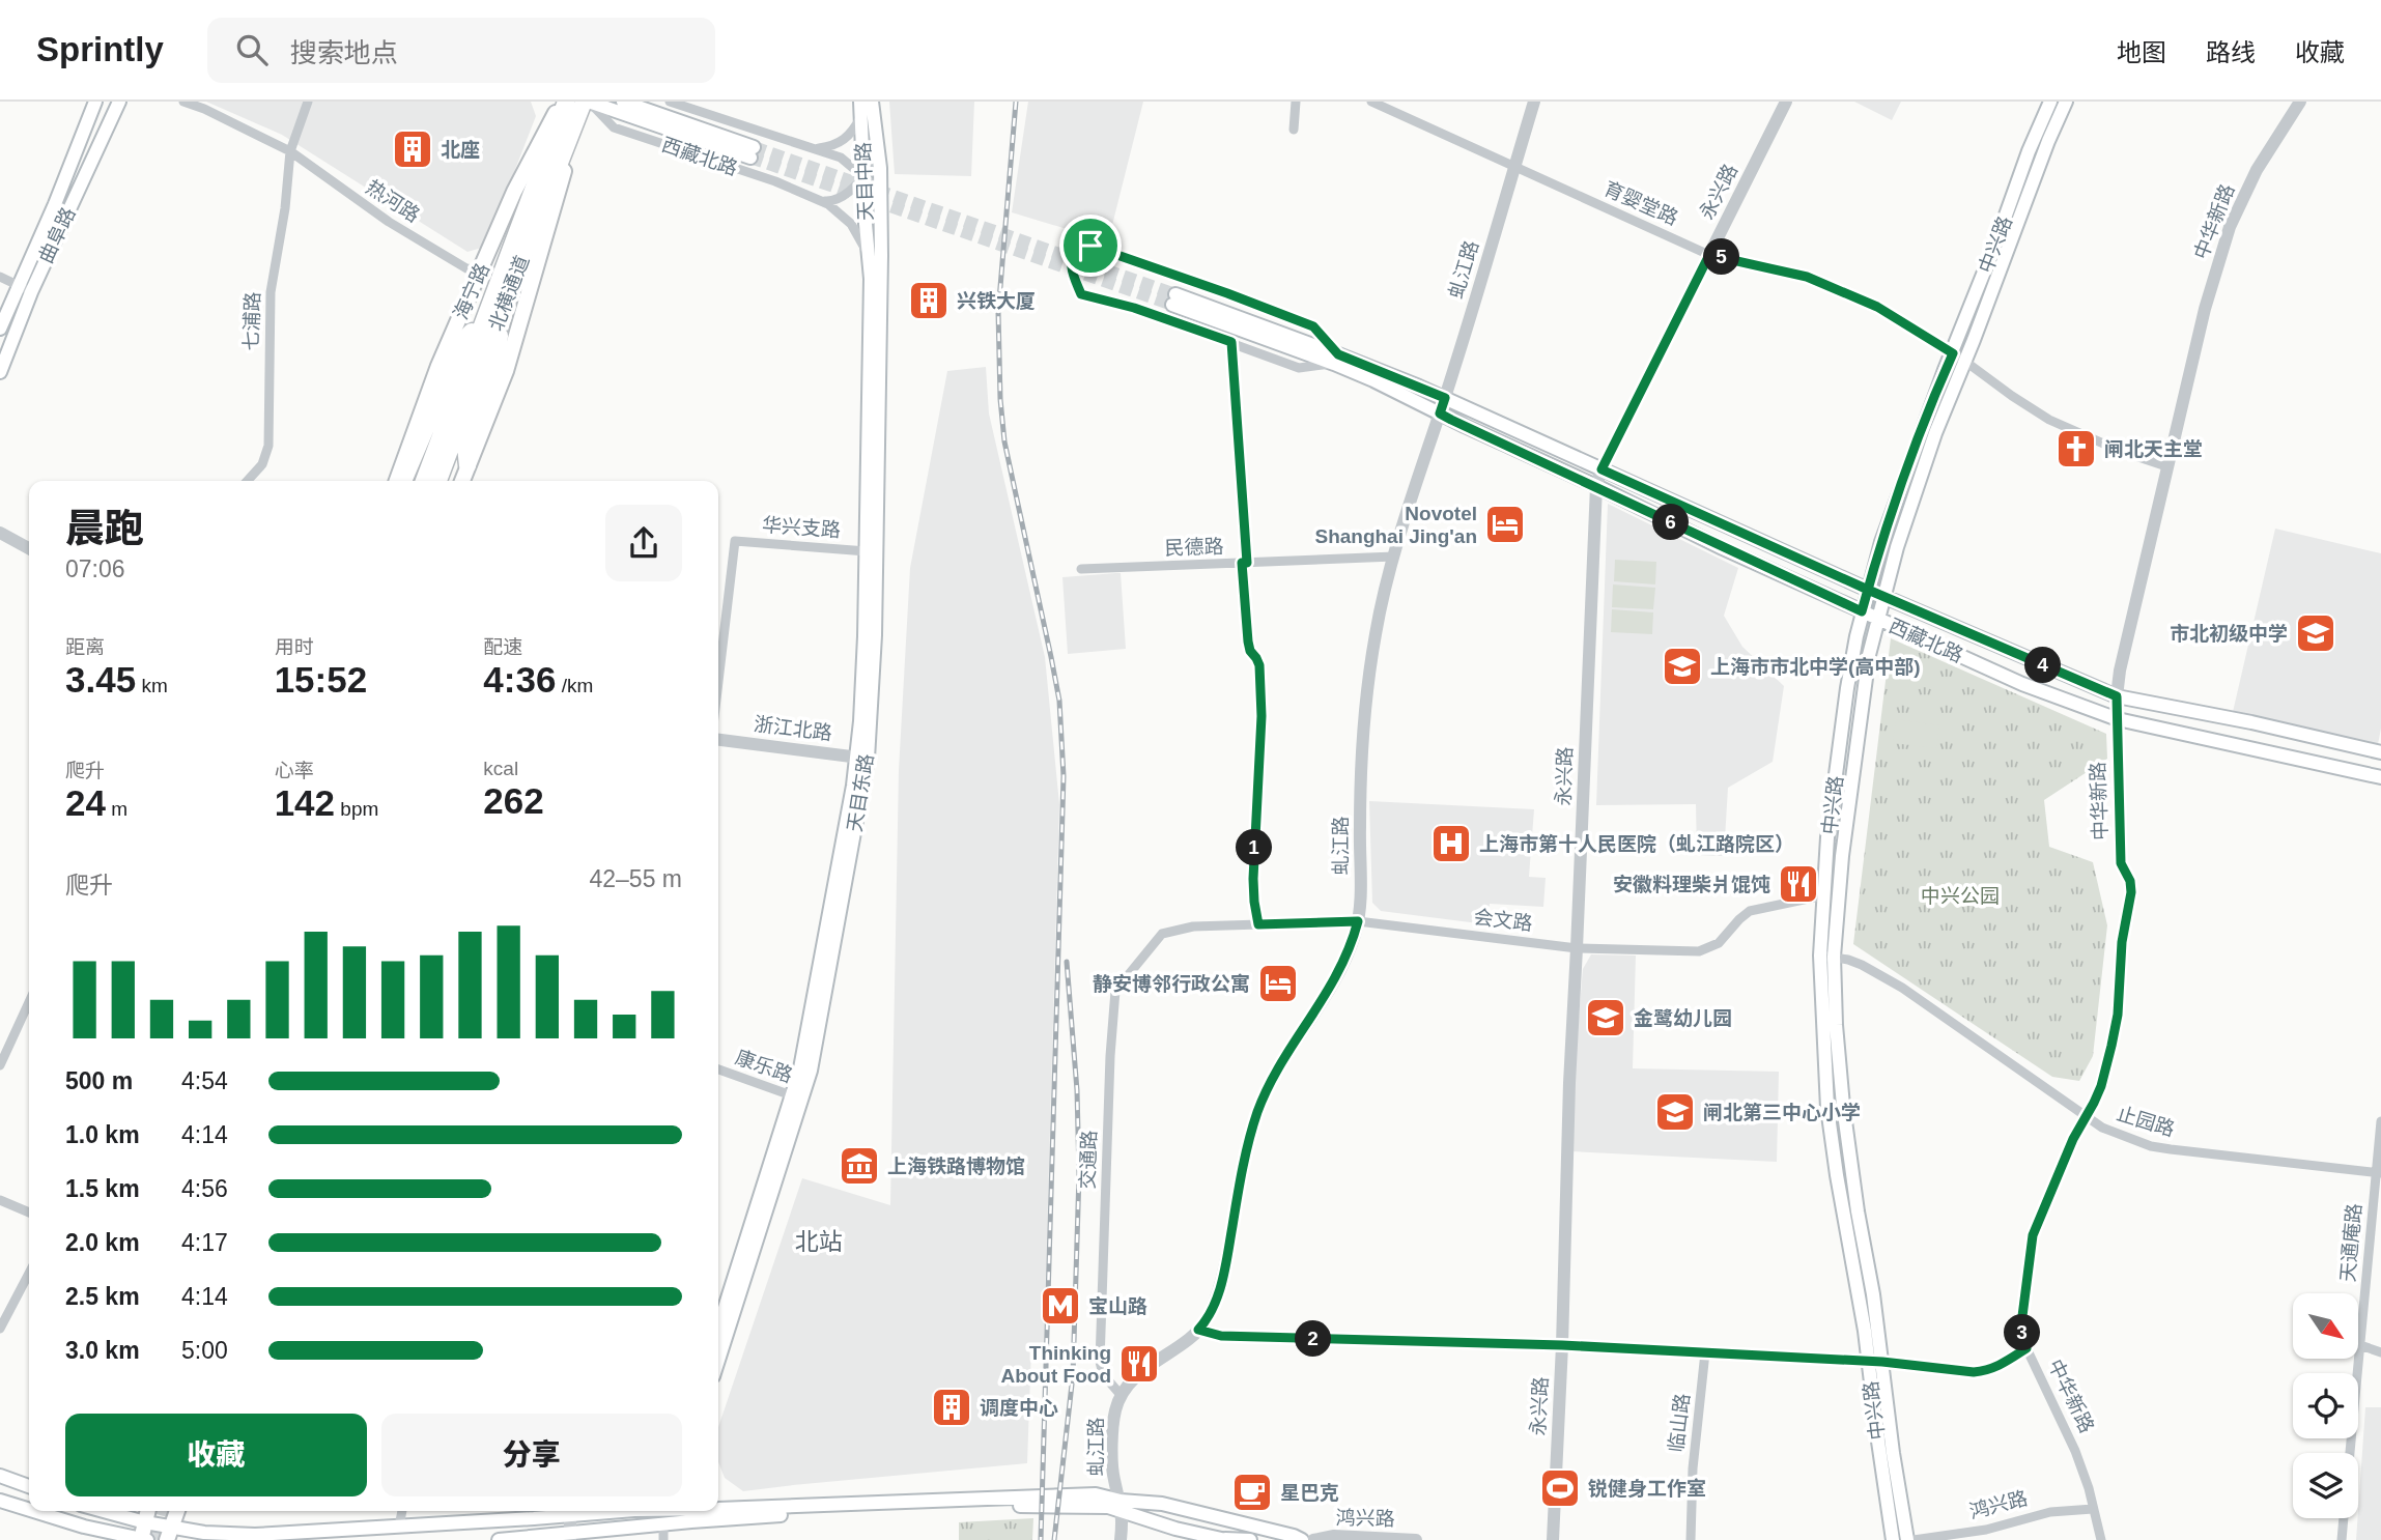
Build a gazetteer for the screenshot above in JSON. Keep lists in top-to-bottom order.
{
  "streets": {
    "highway": ["北横通道"],
    "main road": [
      "西藏北路",
      "天目中路",
      "曲阜路",
      "中兴路",
      "海宁路",
      "天目东路"
    ],
    "street": [
      "永兴路",
      "热河路",
      "育婴堂路",
      "中华新路",
      "虬江路",
      "七浦路",
      "华兴支路",
      "民德路",
      "浙江北路",
      "会文路",
      "康乐路",
      "止园路",
      "交通路",
      "天通庵路",
      "临山路",
      "鸿兴路"
    ]
  },
  "crossings": [
    ["西藏北路", "天目中路"],
    ["西藏北路", "永兴路"],
    ["西藏北路", "中华新路"],
    ["西藏北路", "中兴路"],
    ["西藏北路", "虬江路"],
    ["西藏北路", "北横通道"],
    ["西藏北路", "天目东路"],
    ["天目中路", "天目东路"],
    ["永兴路", "育婴堂路"],
    ["永兴路", "会文路"],
    ["热河路", "海宁路"],
    ["热河路", "七浦路"],
    ["育婴堂路", "中华新路"],
    ["育婴堂路", "中兴路"],
    ["育婴堂路", "虬江路"],
    ["中华新路", "止园路"],
    ["中华新路", "鸿兴路"],
    ["中兴路", "会文路"],
    ["中兴路", "止园路"],
    ["虬江路", "民德路"],
    ["虬江路", "会文路"],
    ["虬江路", "交通路"],
    ["华兴支路", "天目东路"],
    ["浙江北路", "天目东路"],
    ["天目东路", "康乐路"],
    ["会文路", "交通路"],
    ["止园路", "天通庵路"]
  ],
  "districts": ["北站"],
  "parks": ["中兴公园"],
  "places": {
    "building": ["北座", "兴铁大厦", "调度中心"],
    "church": ["闸北天主堂"],
    "hotel": ["Novotel Shanghai Jing'an", "静安博邻行政公寓"],
    "school or university": [
      "市北初级中学",
      "上海市市北中学(高中部)",
      "金鹭幼儿园",
      "闸北第三中心小学"
    ],
    "hospital": ["上海市第十人民医院（虬江路院区）"],
    "restaurant": ["安徽料理柴爿馄饨", "Thinking About Food"],
    "museum": ["上海铁路博物馆"],
    "metro station": ["宝山路"],
    "sports": ["锐健身工作室"],
    "cafe": ["星巴克"]
  },
  "north": "bottom right",
  "page": {
    "header": "Sprintly",
    "search": "搜索地点",
    "nav": ["地图", "路线", "收藏"],
    "pins": [
      "5",
      "6",
      "4",
      "1",
      "3",
      "2"
    ],
    "heading": ["晨跑", "07:06"],
    "stats": [
      ["距离", "3.45 km"],
      ["用时", "15:52"],
      ["配速", "4:36 /km"],
      ["爬升", "24 m"],
      ["心率", "142 bpm"],
      ["kcal", "262"]
    ],
    "chart": ["爬升", "42–55 m"],
    "list": [
      {
        "name": "500 m",
        "note": "4:54"
      },
      {
        "name": "1.0 km",
        "note": "4:14"
      },
      {
        "name": "1.5 km",
        "note": "4:56"
      },
      {
        "name": "2.0 km",
        "note": "4:17"
      },
      {
        "name": "2.5 km",
        "note": "4:14"
      },
      {
        "name": "3.0 km",
        "note": "5:00"
      }
    ],
    "buttons": ["收藏", "分享"]
  }
}
